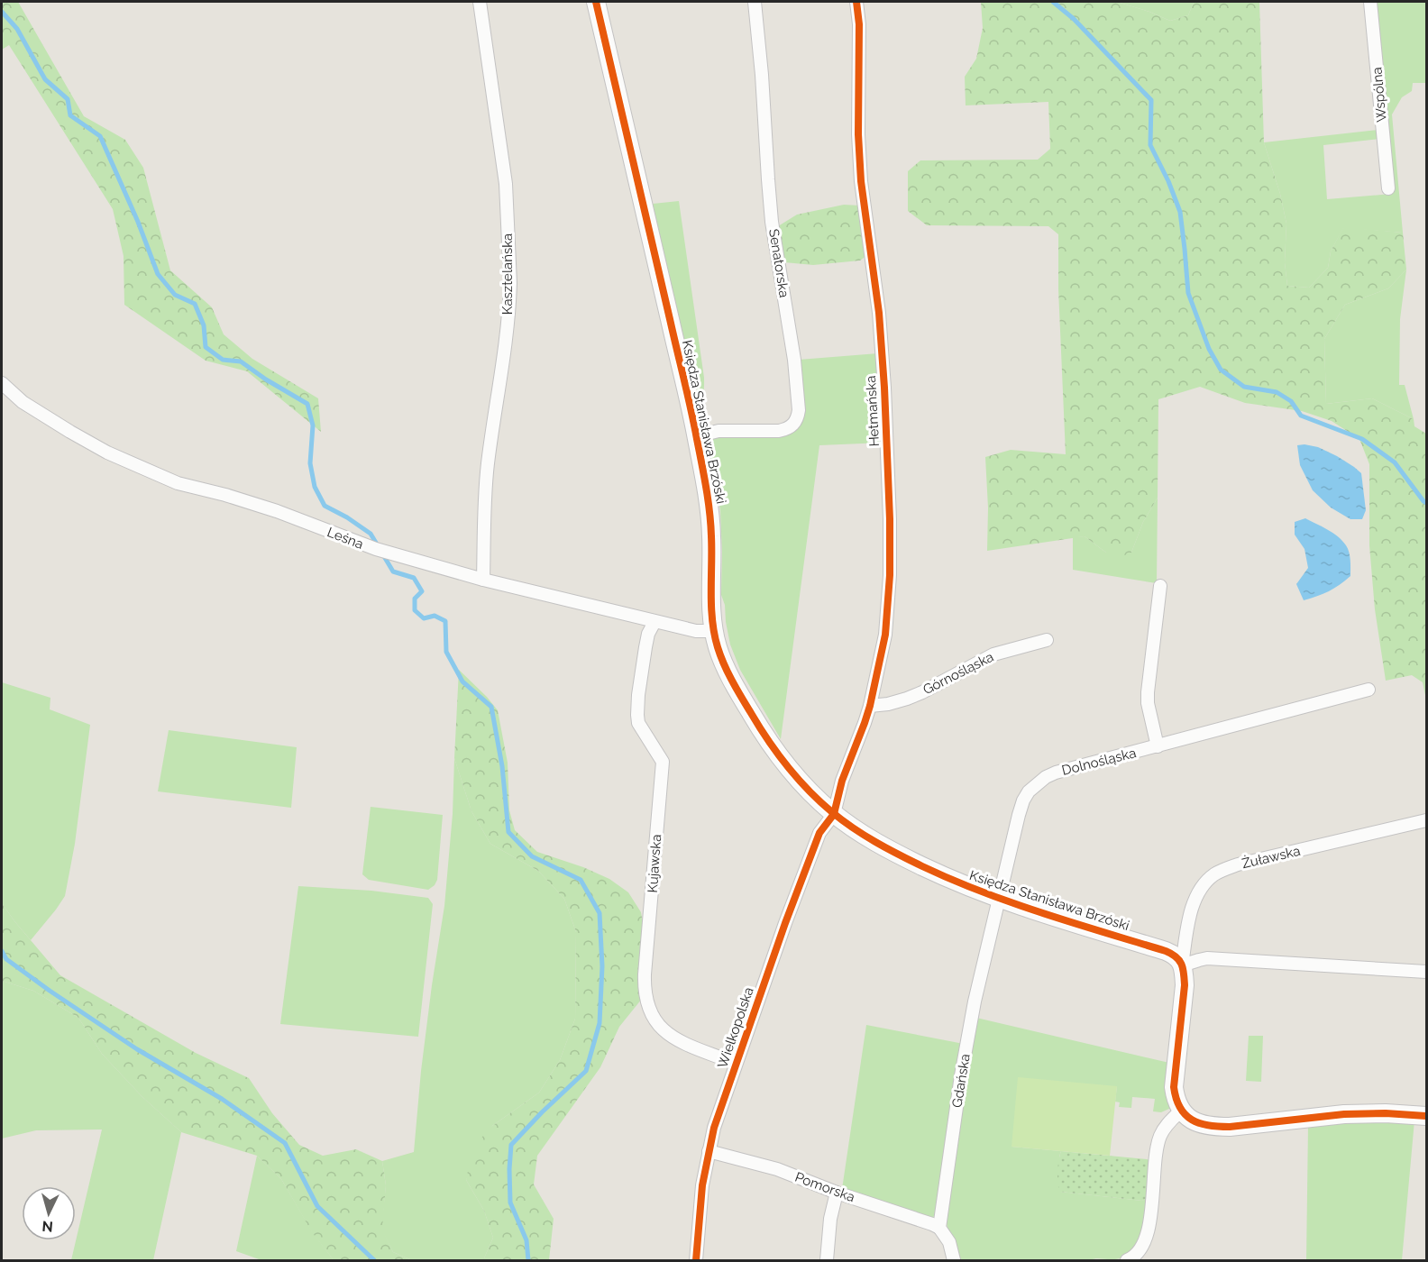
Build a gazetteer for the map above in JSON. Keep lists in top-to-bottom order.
{
  "streets": {
    "street": [
      "Wspólna",
      "Senatorska",
      "Kasztelańska",
      "Hetmańska",
      "Księdza Stanisława Brzóski",
      "Leśna",
      "Górnośląska",
      "Dolnośląska",
      "Żuławska",
      "Kujawska",
      "Wielkopolska",
      "Gdańska",
      "Pomorska"
    ]
  },
  "crossings": [
    ["Senatorska", "Księdza Stanisława Brzóski"],
    ["Kasztelańska", "Leśna"],
    ["Hetmańska", "Księdza Stanisława Brzóski"],
    ["Hetmańska", "Górnośląska"],
    ["Hetmańska", "Wielkopolska"],
    ["Księdza Stanisława Brzóski", "Leśna"],
    ["Księdza Stanisława Brzóski", "Dolnośląska"],
    ["Księdza Stanisława Brzóski", "Żuławska"],
    ["Księdza Stanisława Brzóski", "Wielkopolska"],
    ["Księdza Stanisława Brzóski", "Gdańska"],
    ["Leśna", "Kujawska"],
    ["Dolnośląska", "Gdańska"],
    ["Kujawska", "Wielkopolska"],
    ["Wielkopolska", "Pomorska"],
    ["Gdańska", "Pomorska"]
  ],
  "north": "bottom"
}
